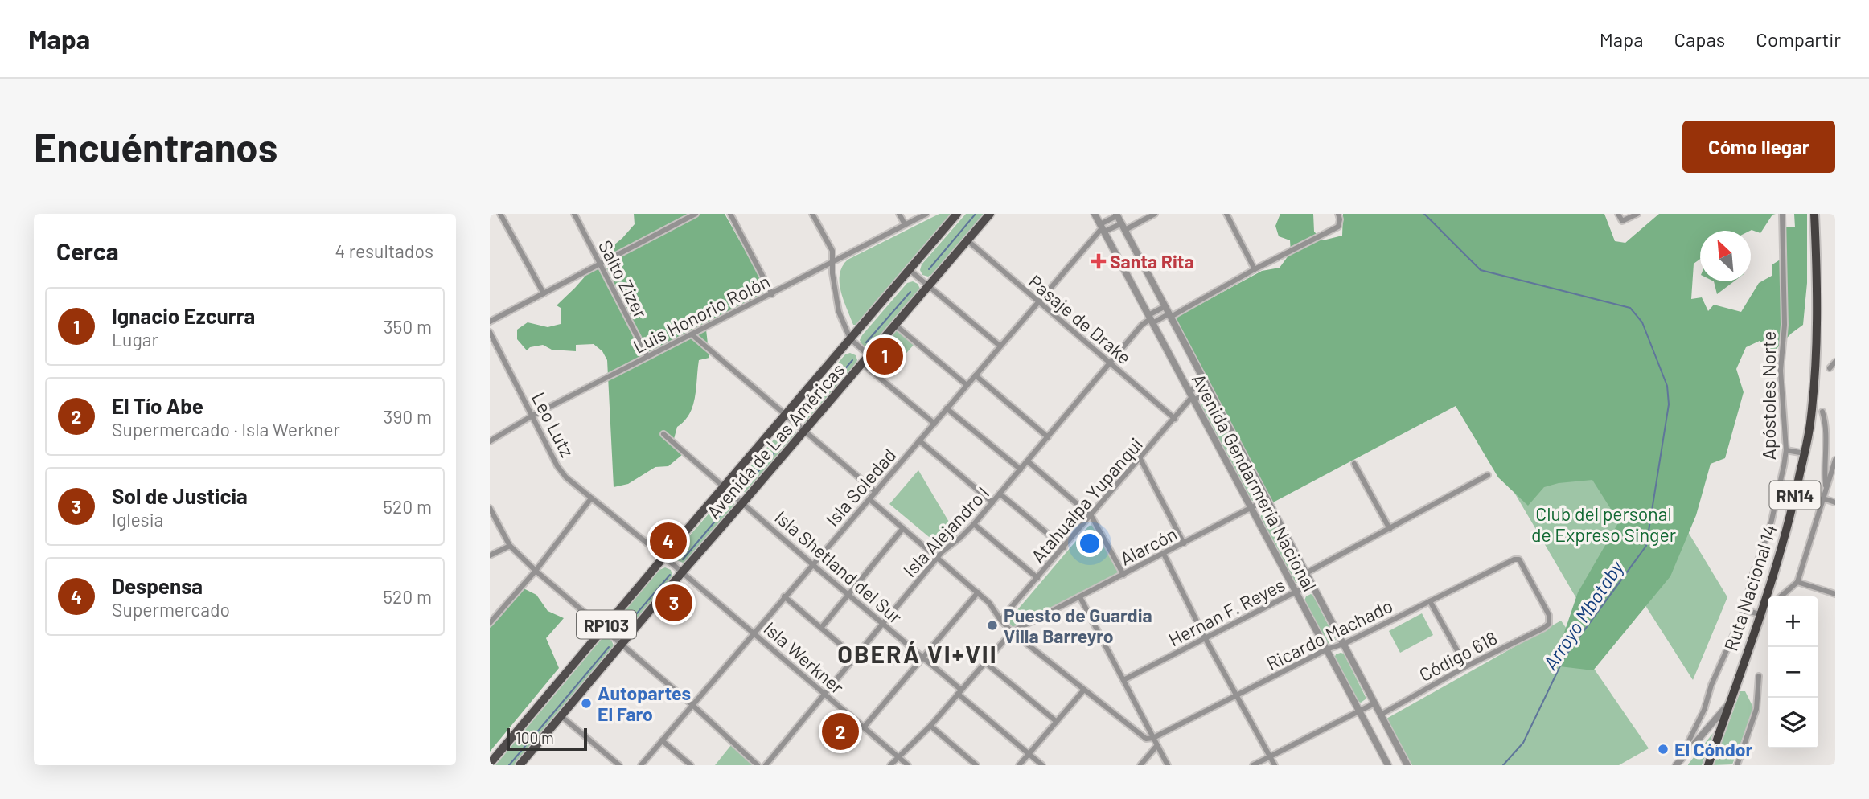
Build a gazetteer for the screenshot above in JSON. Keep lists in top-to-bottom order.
{
  "streets": {
    "highway": ["RN14", "Ruta Nacional 14"],
    "main road": ["Avenida de Las Américas", "RP103"],
    "street": [
      "Salto Zizer",
      "Luis Honorio Rolón",
      "Pasaje de Drake",
      "Apóstoles Norte",
      "Leo Lutz",
      "Avenida Gendarmería Nacional",
      "Isla Soledad",
      "Atahualpa Yupanqui",
      "Isla Alejandro I",
      "Alarcón",
      "Isla Shetland del Sur",
      "Hernan F. Reyes",
      "Ricardo Machado",
      "Código 618",
      "Isla Werkner"
    ]
  },
  "crossings": [
    ["Salto Zizer", "Luis Honorio Rolón"],
    ["Luis Honorio Rolón", "Leo Lutz"],
    ["Pasaje de Drake", "Avenida de Las Américas"],
    ["Pasaje de Drake", "Isla Soledad"],
    ["Pasaje de Drake", "Atahualpa Yupanqui"],
    ["Pasaje de Drake", "Isla Alejandro I"],
    ["Apóstoles Norte", "Ruta Nacional 14"],
    ["Leo Lutz", "Avenida de Las Américas"],
    ["Leo Lutz", "Isla Werkner"],
    ["Avenida de Las Américas", "Isla Shetland del Sur"],
    ["Avenida de Las Américas", "Isla Werkner"],
    ["Avenida Gendarmería Nacional", "Isla Soledad"],
    ["Avenida Gendarmería Nacional", "Atahualpa Yupanqui"],
    ["Avenida Gendarmería Nacional", "Isla Alejandro I"],
    ["Avenida Gendarmería Nacional", "Alarcón"],
    ["Avenida Gendarmería Nacional", "Hernan F. Reyes"],
    ["Avenida Gendarmería Nacional", "Ricardo Machado"],
    ["Avenida Gendarmería Nacional", "Código 618"],
    ["Isla Soledad", "Isla Shetland del Sur"],
    ["Isla Soledad", "Isla Werkner"],
    ["Isla Alejandro I", "Isla Shetland del Sur"],
    ["Isla Alejandro I", "Isla Werkner"],
    ["Ricardo Machado", "Código 618"]
  ],
  "districts": ["OBERÁ VI+VII"],
  "water": ["Arroyo Mbotaby"],
  "parks": ["Club del personal de Expreso Singer"],
  "places": {
    "health": ["Santa Rita"],
    "other": ["Puesto de Guardia Villa Barreyro", "Autopartes El Faro", "El Cóndor"]
  },
  "scale_bar": "100 m",
  "north": "top left",
  "page": {
    "header": "Mapa",
    "nav": ["Mapa", "Capas", "Compartir"],
    "buttons": "Cómo llegar",
    "title": "Encuéntranos",
    "heading": ["Cerca", "4 resultados"],
    "list": [
      {
        "mark": "1",
        "name": "Ignacio Ezcurra",
        "note": "Lugar",
        "value": "350 m"
      },
      {
        "mark": "2",
        "name": "El Tío Abe",
        "note": "Supermercado · Isla Werkner",
        "value": "390 m"
      },
      {
        "mark": "3",
        "name": "Sol de Justicia",
        "note": "Iglesia",
        "value": "520 m"
      },
      {
        "mark": "4",
        "name": "Despensa",
        "note": "Supermercado",
        "value": "520 m"
      }
    ],
    "pins": [
      "1",
      "4",
      "3",
      "2"
    ],
    "map_buttons": ["+", "−"],
    "scale": "100 m"
  }
}
